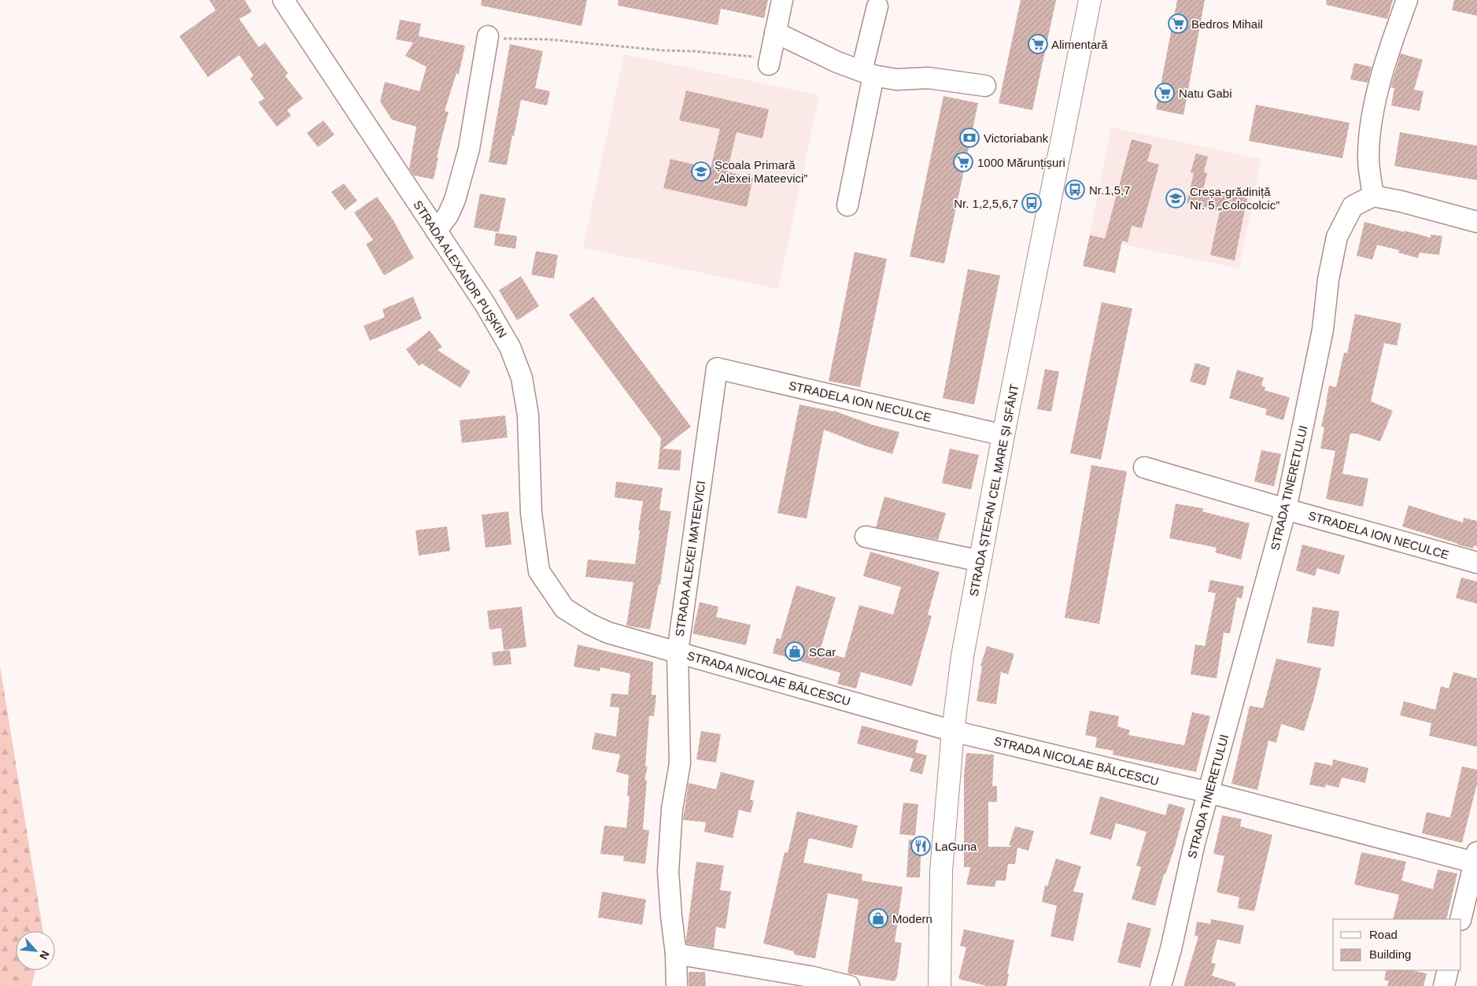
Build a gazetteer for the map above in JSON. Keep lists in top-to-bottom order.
{
  "streets": {
    "main road": ["STRADA ȘTEFAN CEL MARE ȘI SFÂNT"],
    "street": [
      "STRADA ALEXANDR PUȘKIN",
      "STRADELA ION NECULCE",
      "STRADA TINERETULUI",
      "STRADA ALEXEI MATEEVICI",
      "STRADA NICOLAE BĂLCESCU"
    ]
  },
  "crossings": [
    ["STRADA ALEXANDR PUȘKIN", "STRADA ALEXEI MATEEVICI"],
    ["STRADA ALEXANDR PUȘKIN", "STRADA NICOLAE BĂLCESCU"],
    ["STRADELA ION NECULCE", "STRADA TINERETULUI"],
    ["STRADELA ION NECULCE", "STRADA ȘTEFAN CEL MARE ȘI SFÂNT"],
    ["STRADELA ION NECULCE", "STRADA ALEXEI MATEEVICI"],
    ["STRADA TINERETULUI", "STRADA NICOLAE BĂLCESCU"],
    ["STRADA ȘTEFAN CEL MARE ȘI SFÂNT", "STRADA NICOLAE BĂLCESCU"],
    ["STRADA ALEXEI MATEEVICI", "STRADA NICOLAE BĂLCESCU"]
  ],
  "places": {
    "supermarket": [
      "Bedros Mihail",
      "Alimentară",
      "Natu Gabi",
      "1000 Mărunțișuri"
    ],
    "bank": ["Victoriabank"],
    "school or university": ["Școala Primară „Alexei Mateevici”", "Creșa-grădiniță Nr. 5 „Colocolcic”"],
    "bus stop": ["Nr.1,5,7", "Nr. 1,2,5,6,7"],
    "shop": ["SCar", "Modern"],
    "restaurant": ["LaGuna"]
  },
  "legend": ["Road", "Building"],
  "north": "bottom right"
}
